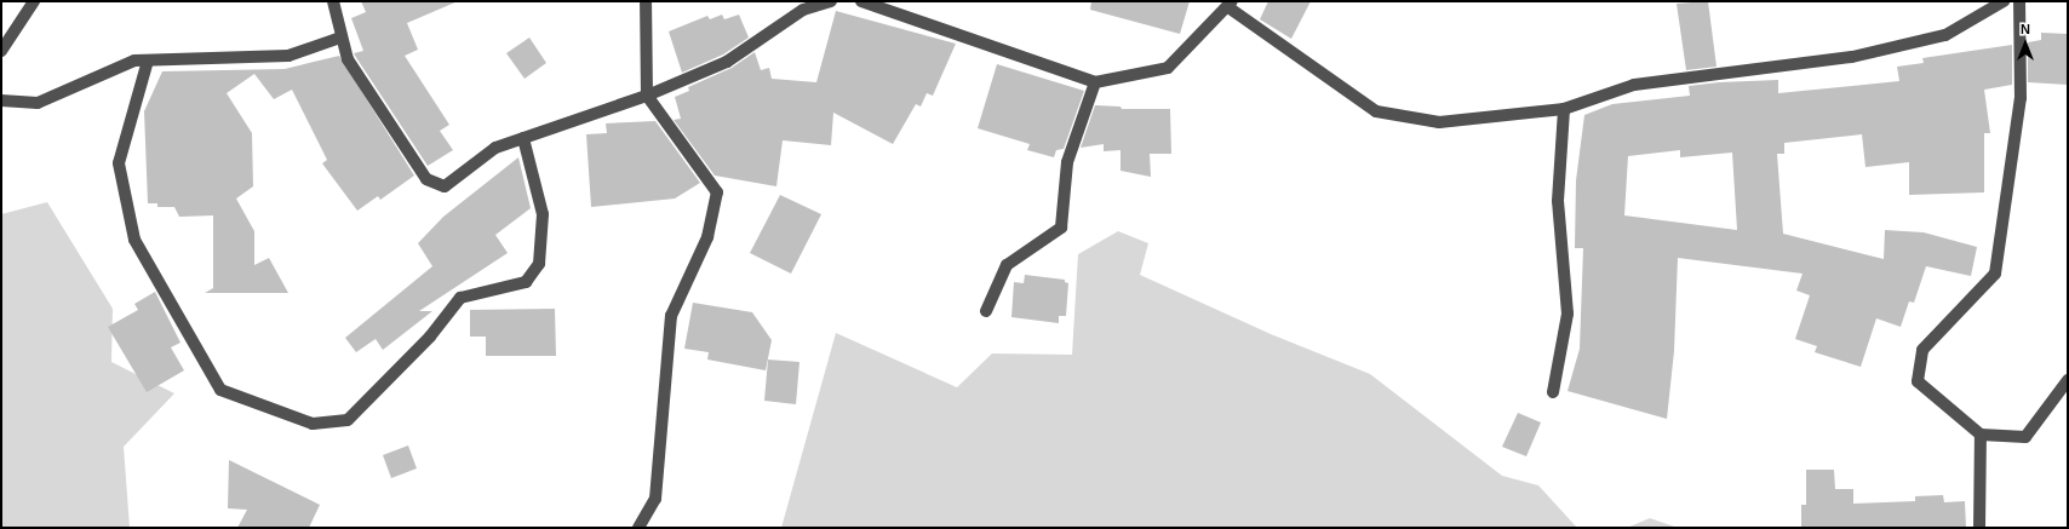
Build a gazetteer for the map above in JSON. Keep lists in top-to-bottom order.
{
  "north": "top"
}
